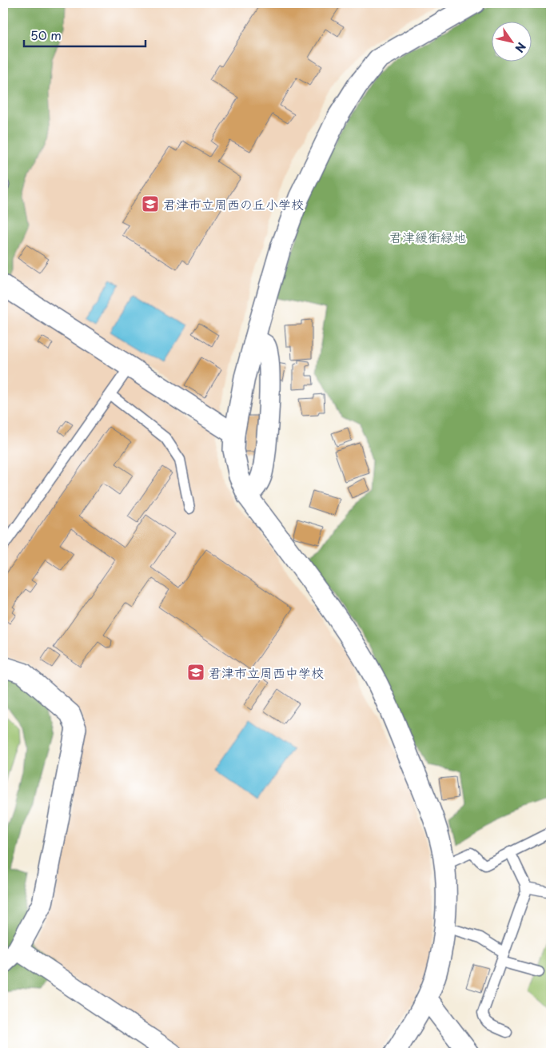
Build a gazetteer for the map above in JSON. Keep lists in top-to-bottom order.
{
  "parks": ["君津緩衝緑地"],
  "places": {
    "school or university": ["君津市立周西の丘小学校", "君津市立周西中学校"]
  },
  "scale_bar": "50 m",
  "north": "bottom right"
}
